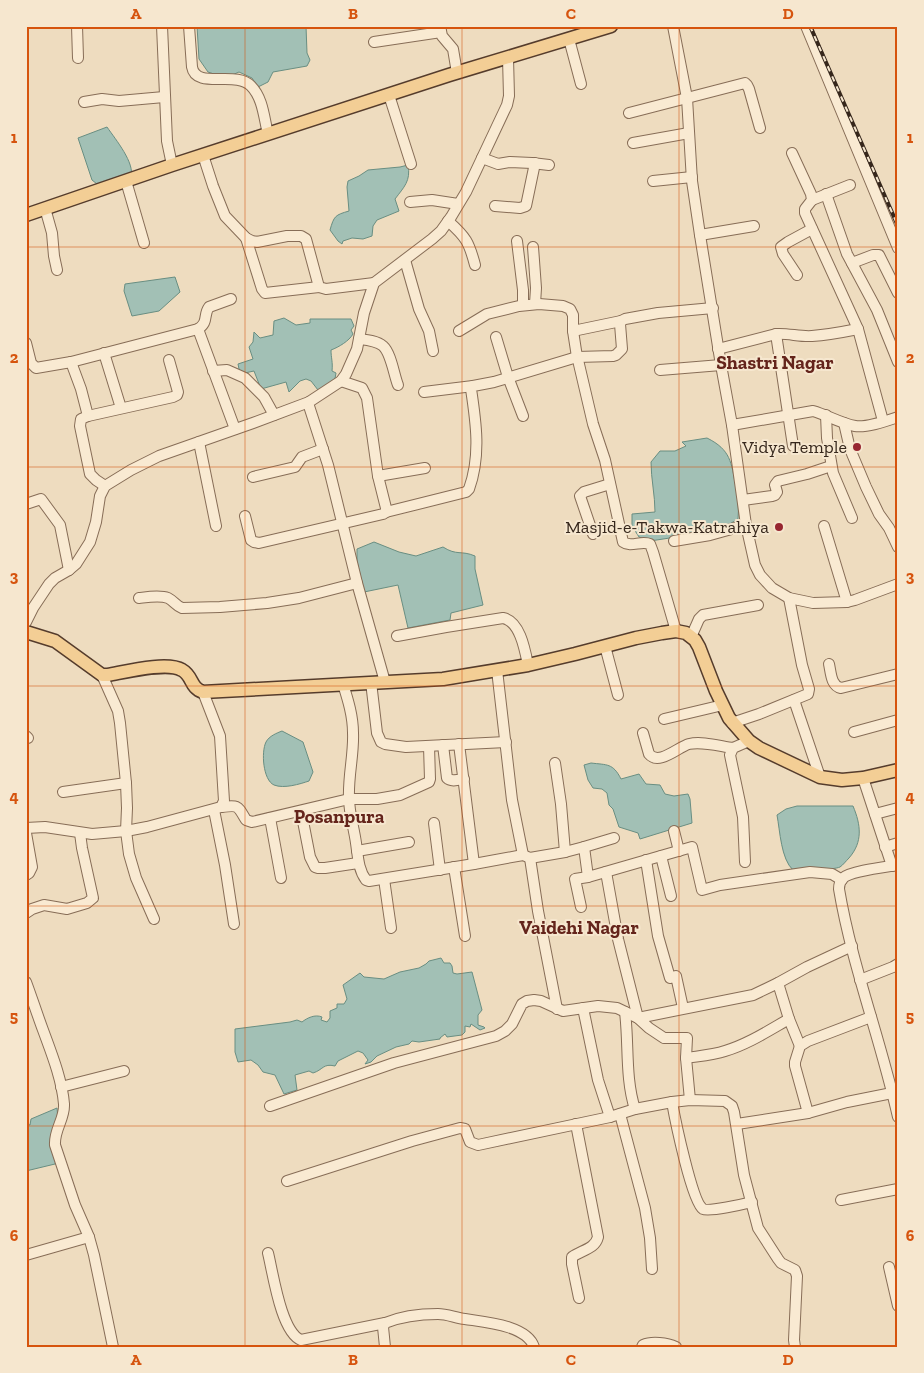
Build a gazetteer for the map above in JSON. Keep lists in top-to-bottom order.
{
  "districts": ["Shastri Nagar", "Posanpura", "Vaidehi Nagar"],
  "places": ["Vidya Temple", "Masjid-e-Takwa-Katrahiya"],
  "grid": {
    "columns": [
      "A",
      "B",
      "C",
      "D"
    ],
    "rows": [
      "1",
      "2",
      "3",
      "4",
      "5",
      "6"
    ]
  }
}
